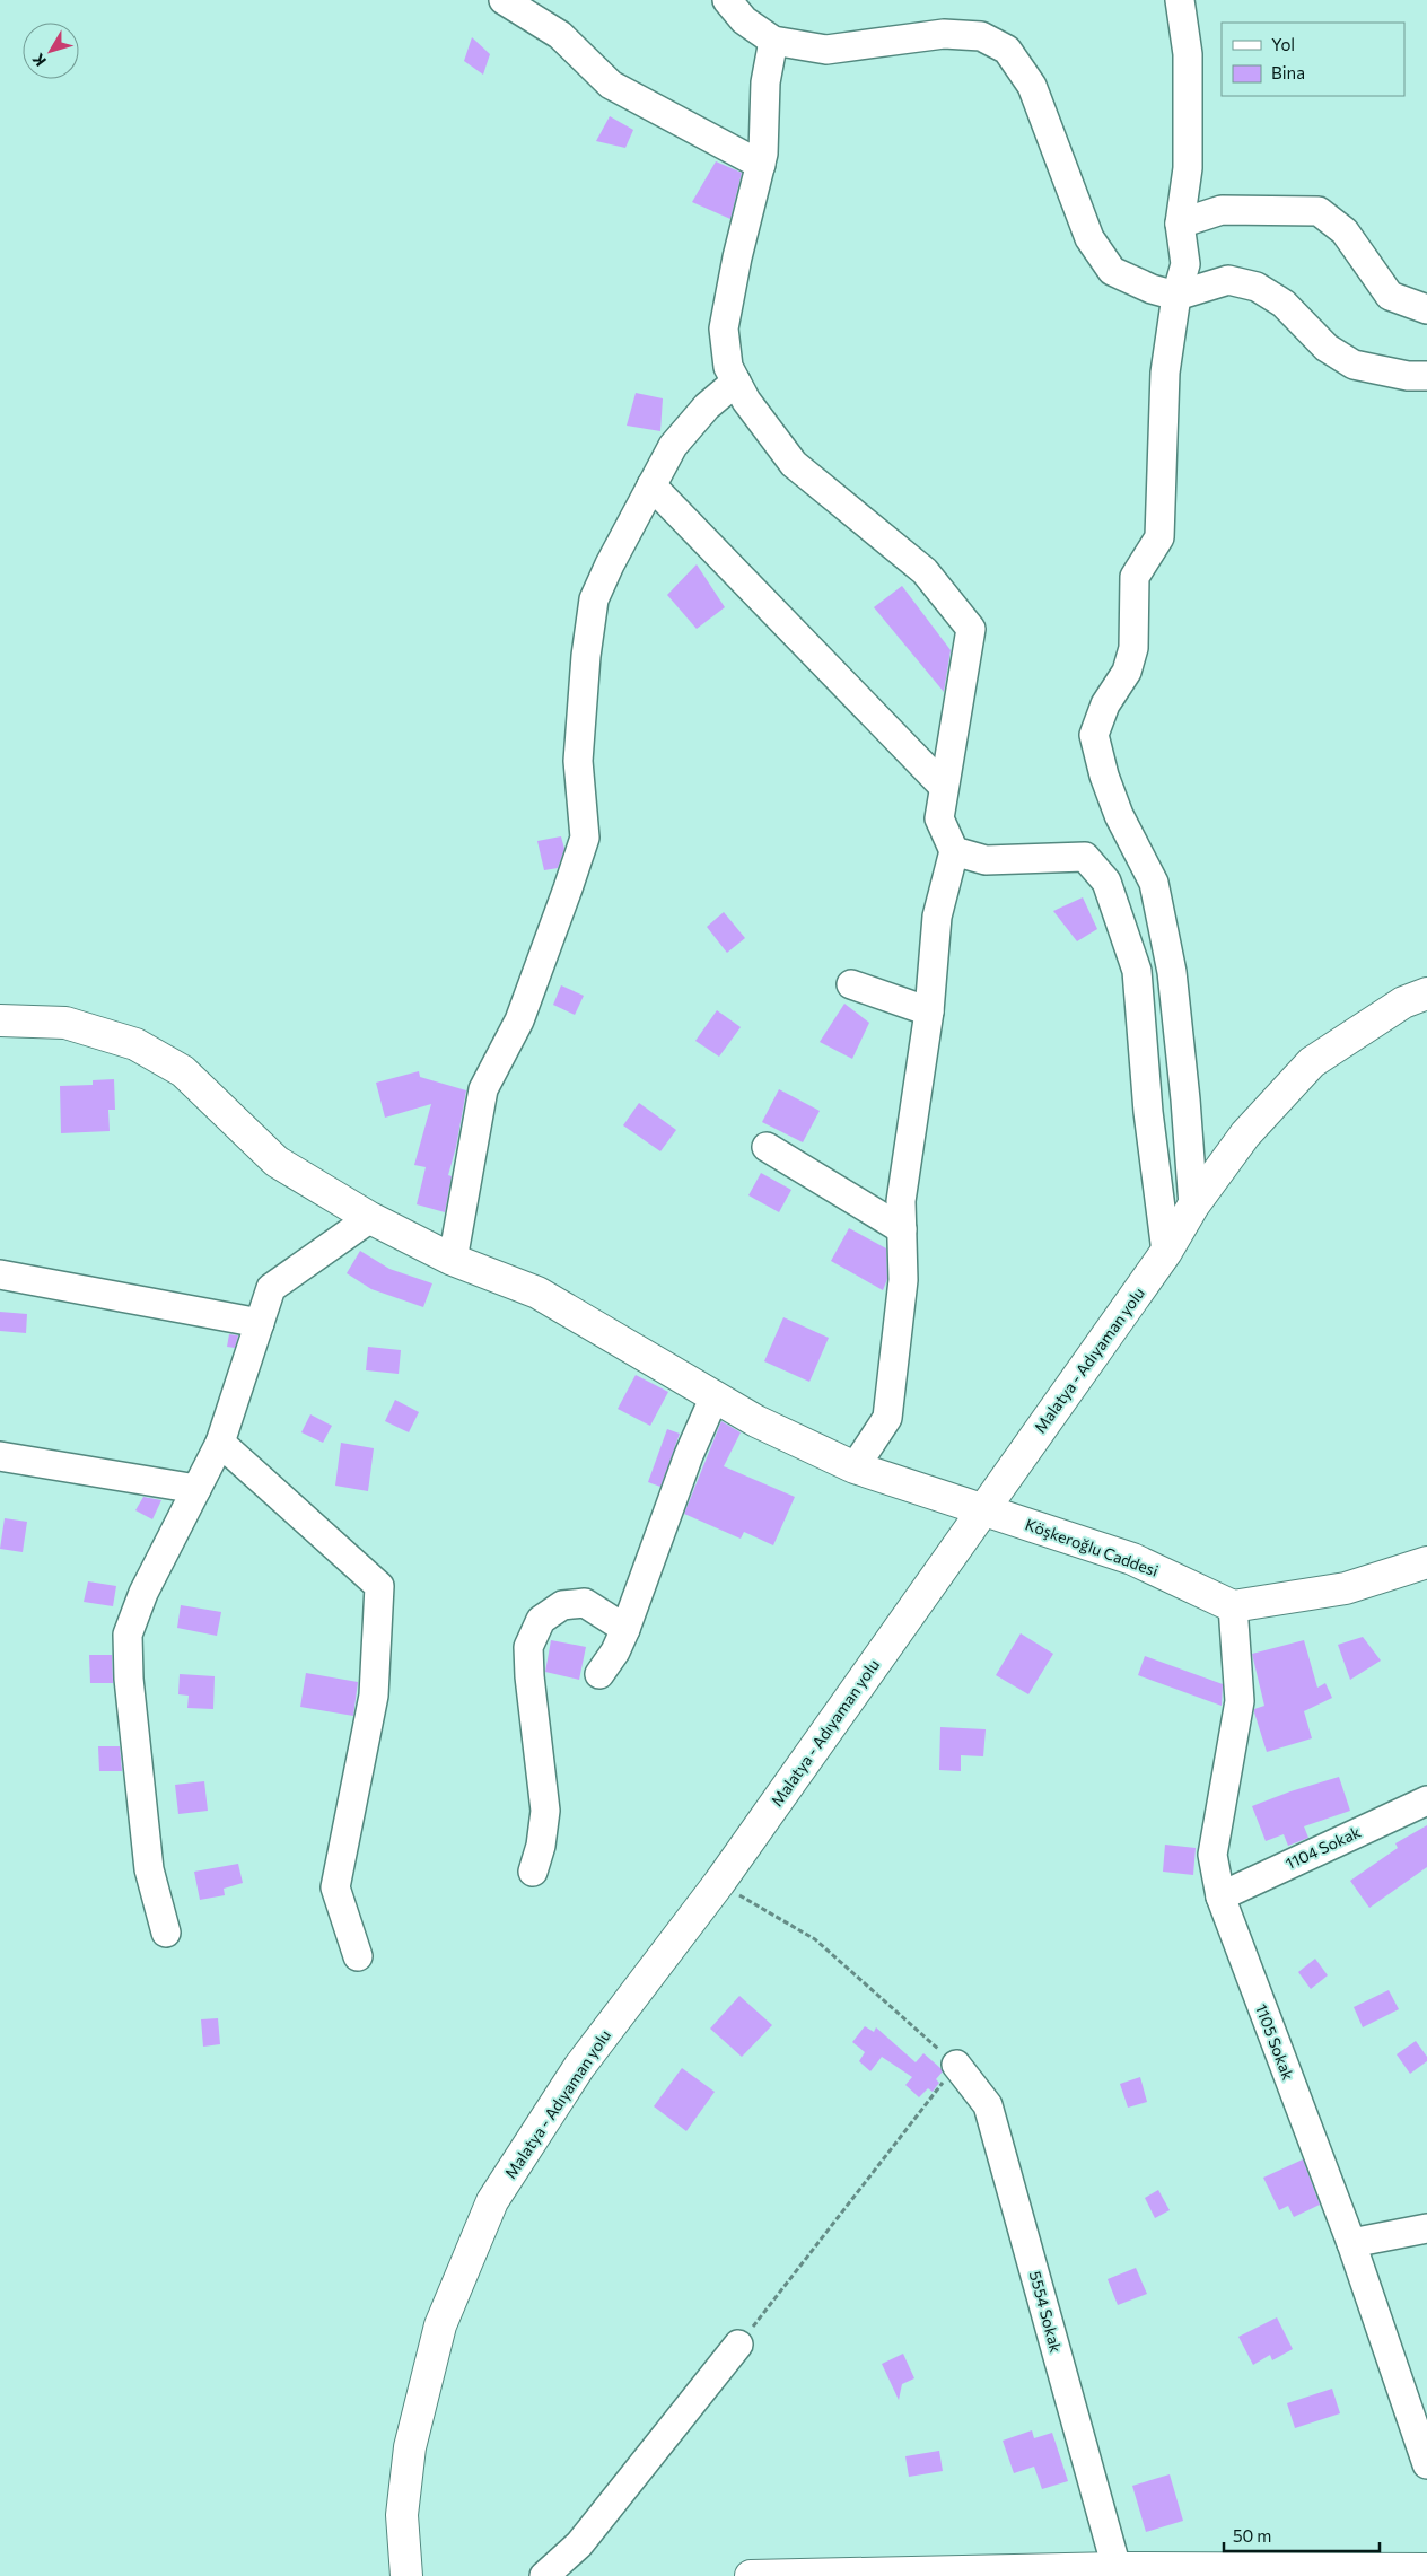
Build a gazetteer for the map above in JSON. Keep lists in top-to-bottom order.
{
  "streets": {
    "main road": ["Malatya - Adıyaman yolu", "Köşkeroğlu Caddesi"],
    "street": ["1104 Sokak", "1105 Sokak", "5554 Sokak"]
  },
  "crossings": [
    ["Malatya - Adıyaman yolu", "Köşkeroğlu Caddesi"],
    ["Köşkeroğlu Caddesi", "1105 Sokak"],
    ["1104 Sokak", "1105 Sokak"]
  ],
  "legend": ["Yol", "Bina"],
  "scale_bar": "50 m",
  "north": "bottom left"
}
